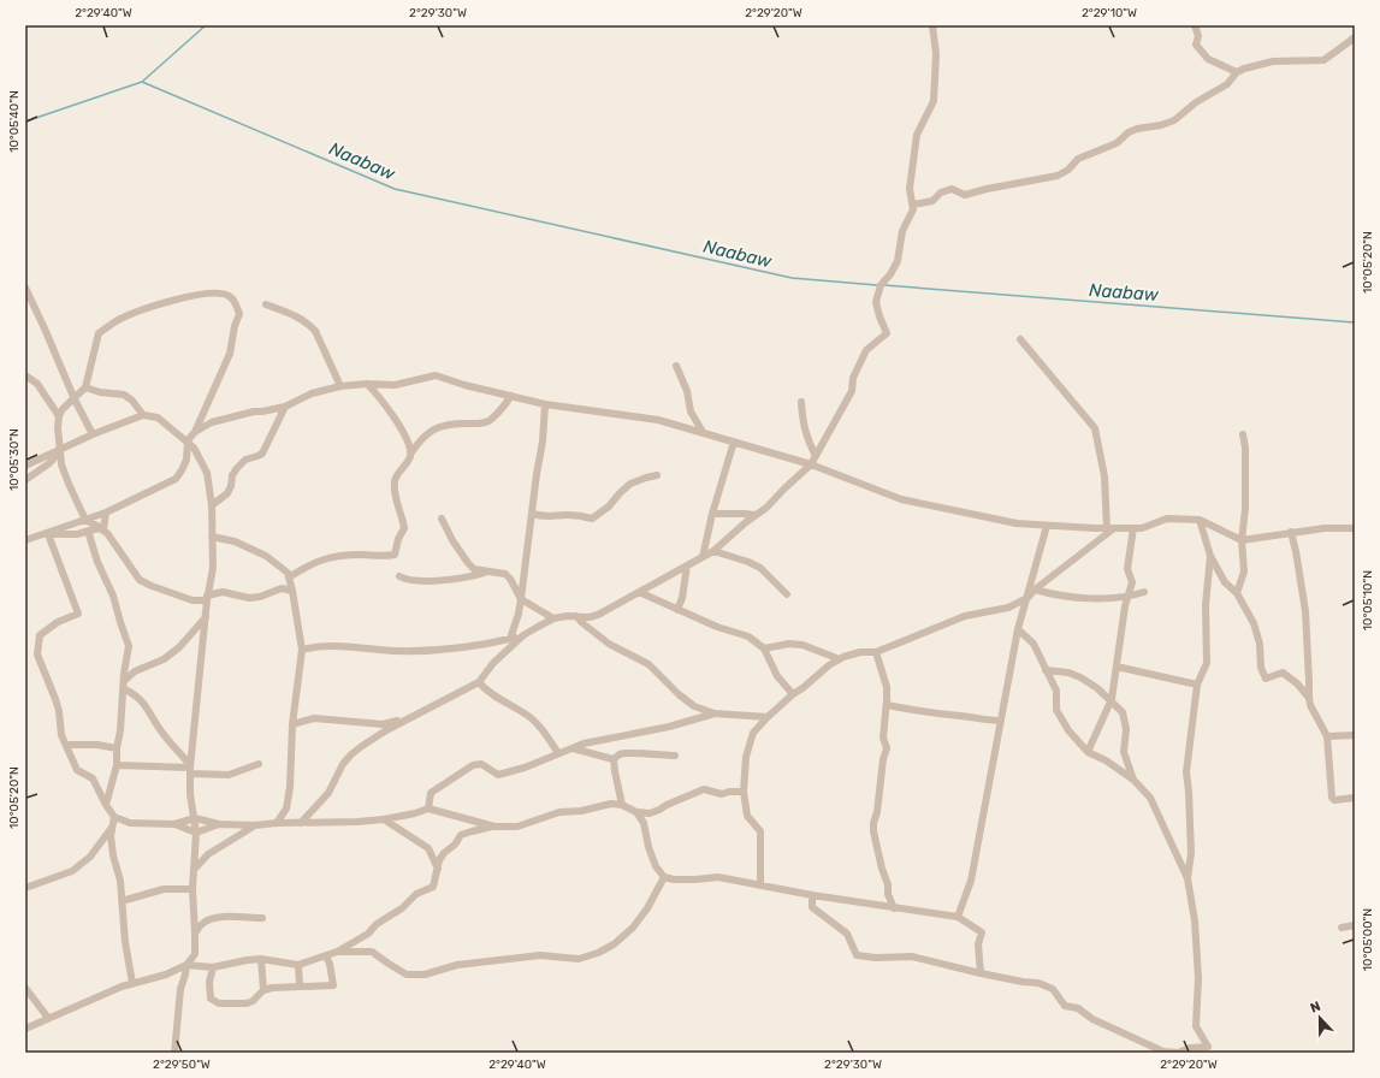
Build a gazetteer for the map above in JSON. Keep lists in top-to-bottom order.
{
  "water": ["Naabaw"],
  "north": "top",
  "coordinates": [
    "2°29'40\"W",
    "2°29'30\"W",
    "2°29'20\"W",
    "2°29'10\"W",
    "10°05'40\"N",
    "10°05'20\"N",
    "10°05'30\"N",
    "10°05'10\"N",
    "10°05'00\"N",
    "2°29'50\"W"
  ]
}
